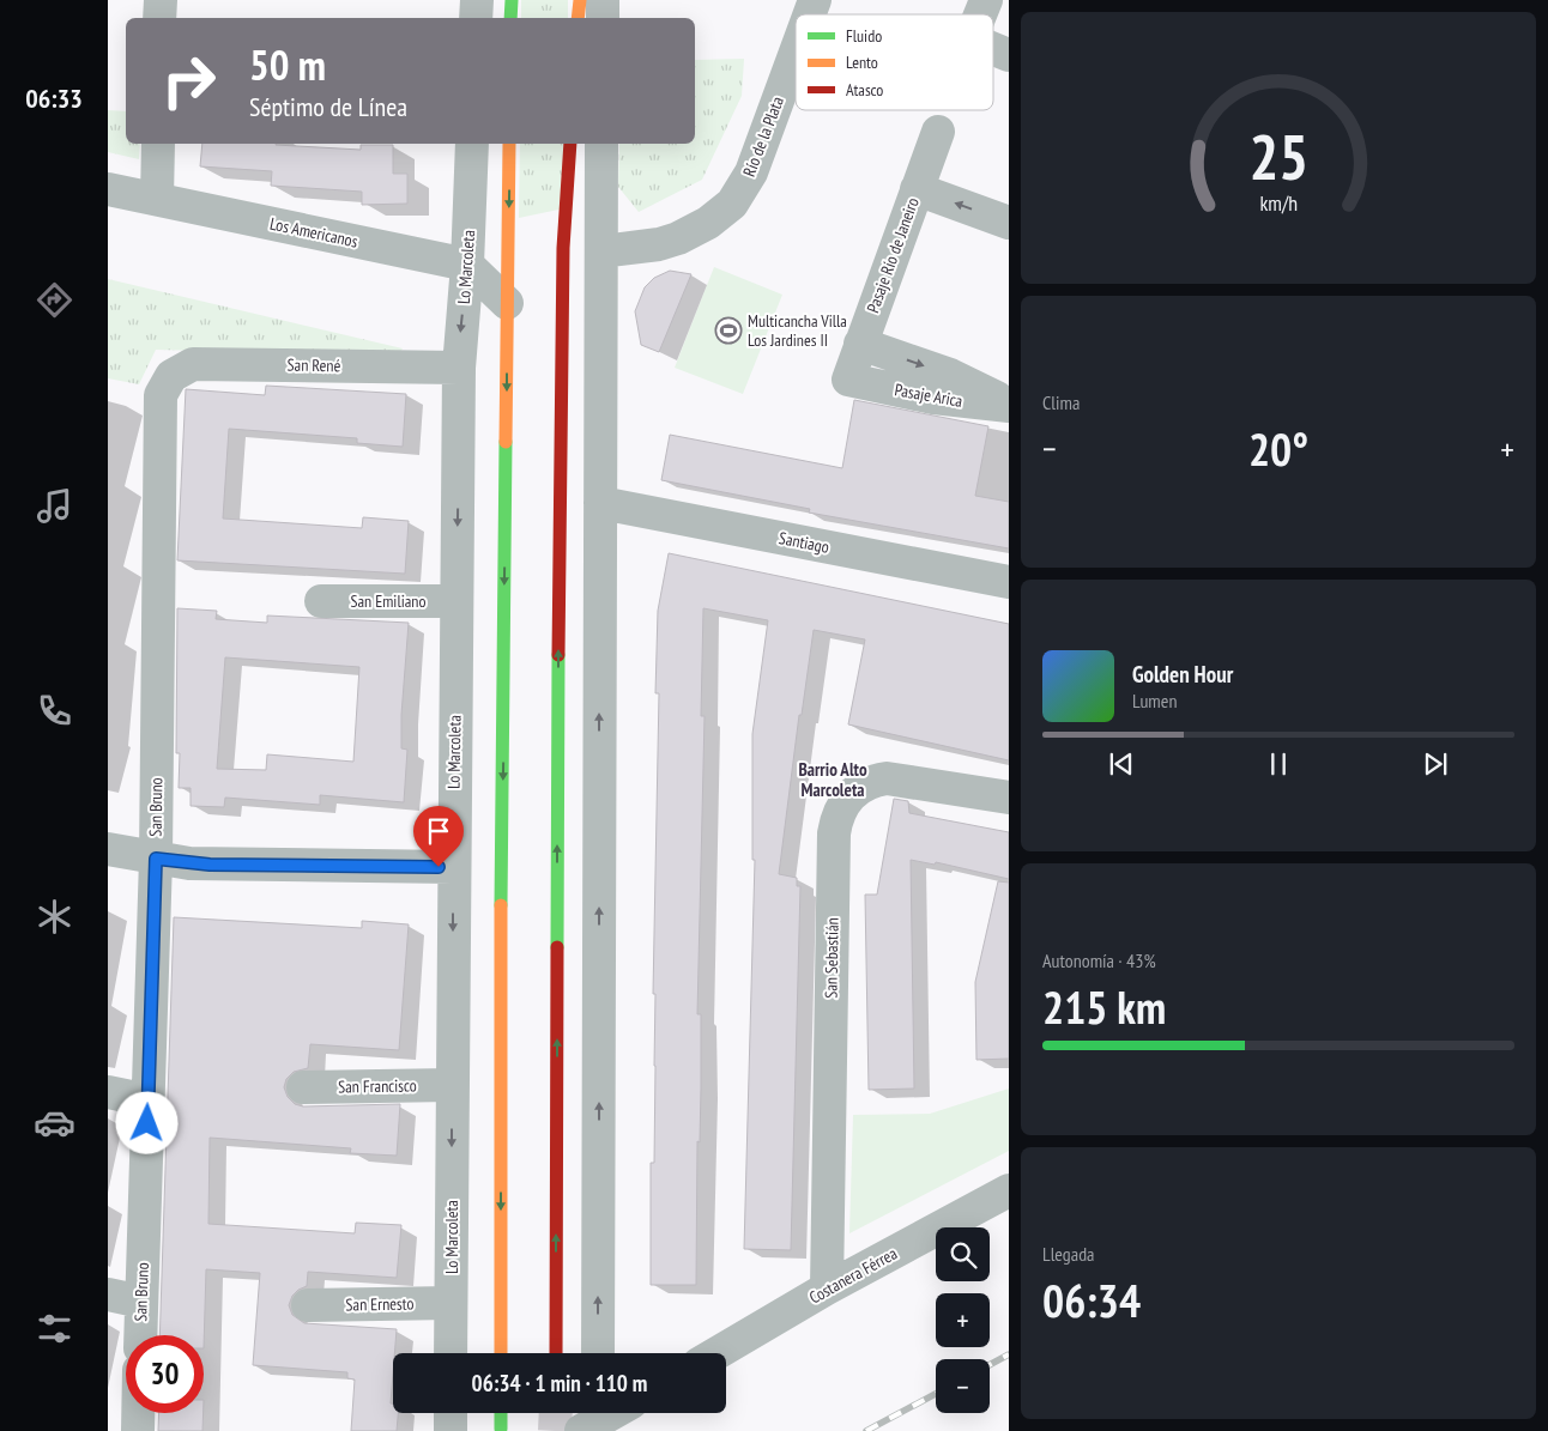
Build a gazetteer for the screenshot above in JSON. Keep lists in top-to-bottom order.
{
  "streets": {
    "street": [
      "Río de la Plata",
      "Los Americanos",
      "Pasaje Río de Janeiro",
      "Lo Marcoleta",
      "San René",
      "Pasaje Arica",
      "Santiago",
      "San Emiliano",
      "San Bruno",
      "San Sebastián",
      "San Francisco",
      "Costanera Férrea",
      "San Ernesto"
    ]
  },
  "crossings": [
    ["Los Americanos", "Lo Marcoleta"],
    ["Pasaje Río de Janeiro", "Pasaje Arica"],
    ["Lo Marcoleta", "San René"],
    ["Lo Marcoleta", "San Emiliano"],
    ["Lo Marcoleta", "San Francisco"],
    ["Lo Marcoleta", "San Ernesto"],
    ["San René", "San Bruno"],
    ["San Sebastián", "Costanera Férrea"]
  ],
  "districts": ["Barrio Alto Marcoleta"],
  "places": {
    "sports": ["Multicancha Villa Los Jardines II"]
  },
  "legend": ["Fluido", "Lento", "Atasco"],
  "page": {
    "tabs": "06:33",
    "turn": ["50 m", "Séptimo de Línea"],
    "tile": [
      "Clima",
      ["Autonomía · 43%", "215 km"],
      ["Llegada", "06:34"]
    ],
    "heat": ["−", "20°", "+"],
    "song": ["Golden Hour", "Lumen"],
    "map_buttons": ["+", "−"],
    "limit": "30",
    "trip": "06:34 · 1 min · 110 m",
    "gauge": ["25", "km/h"]
  }
}
